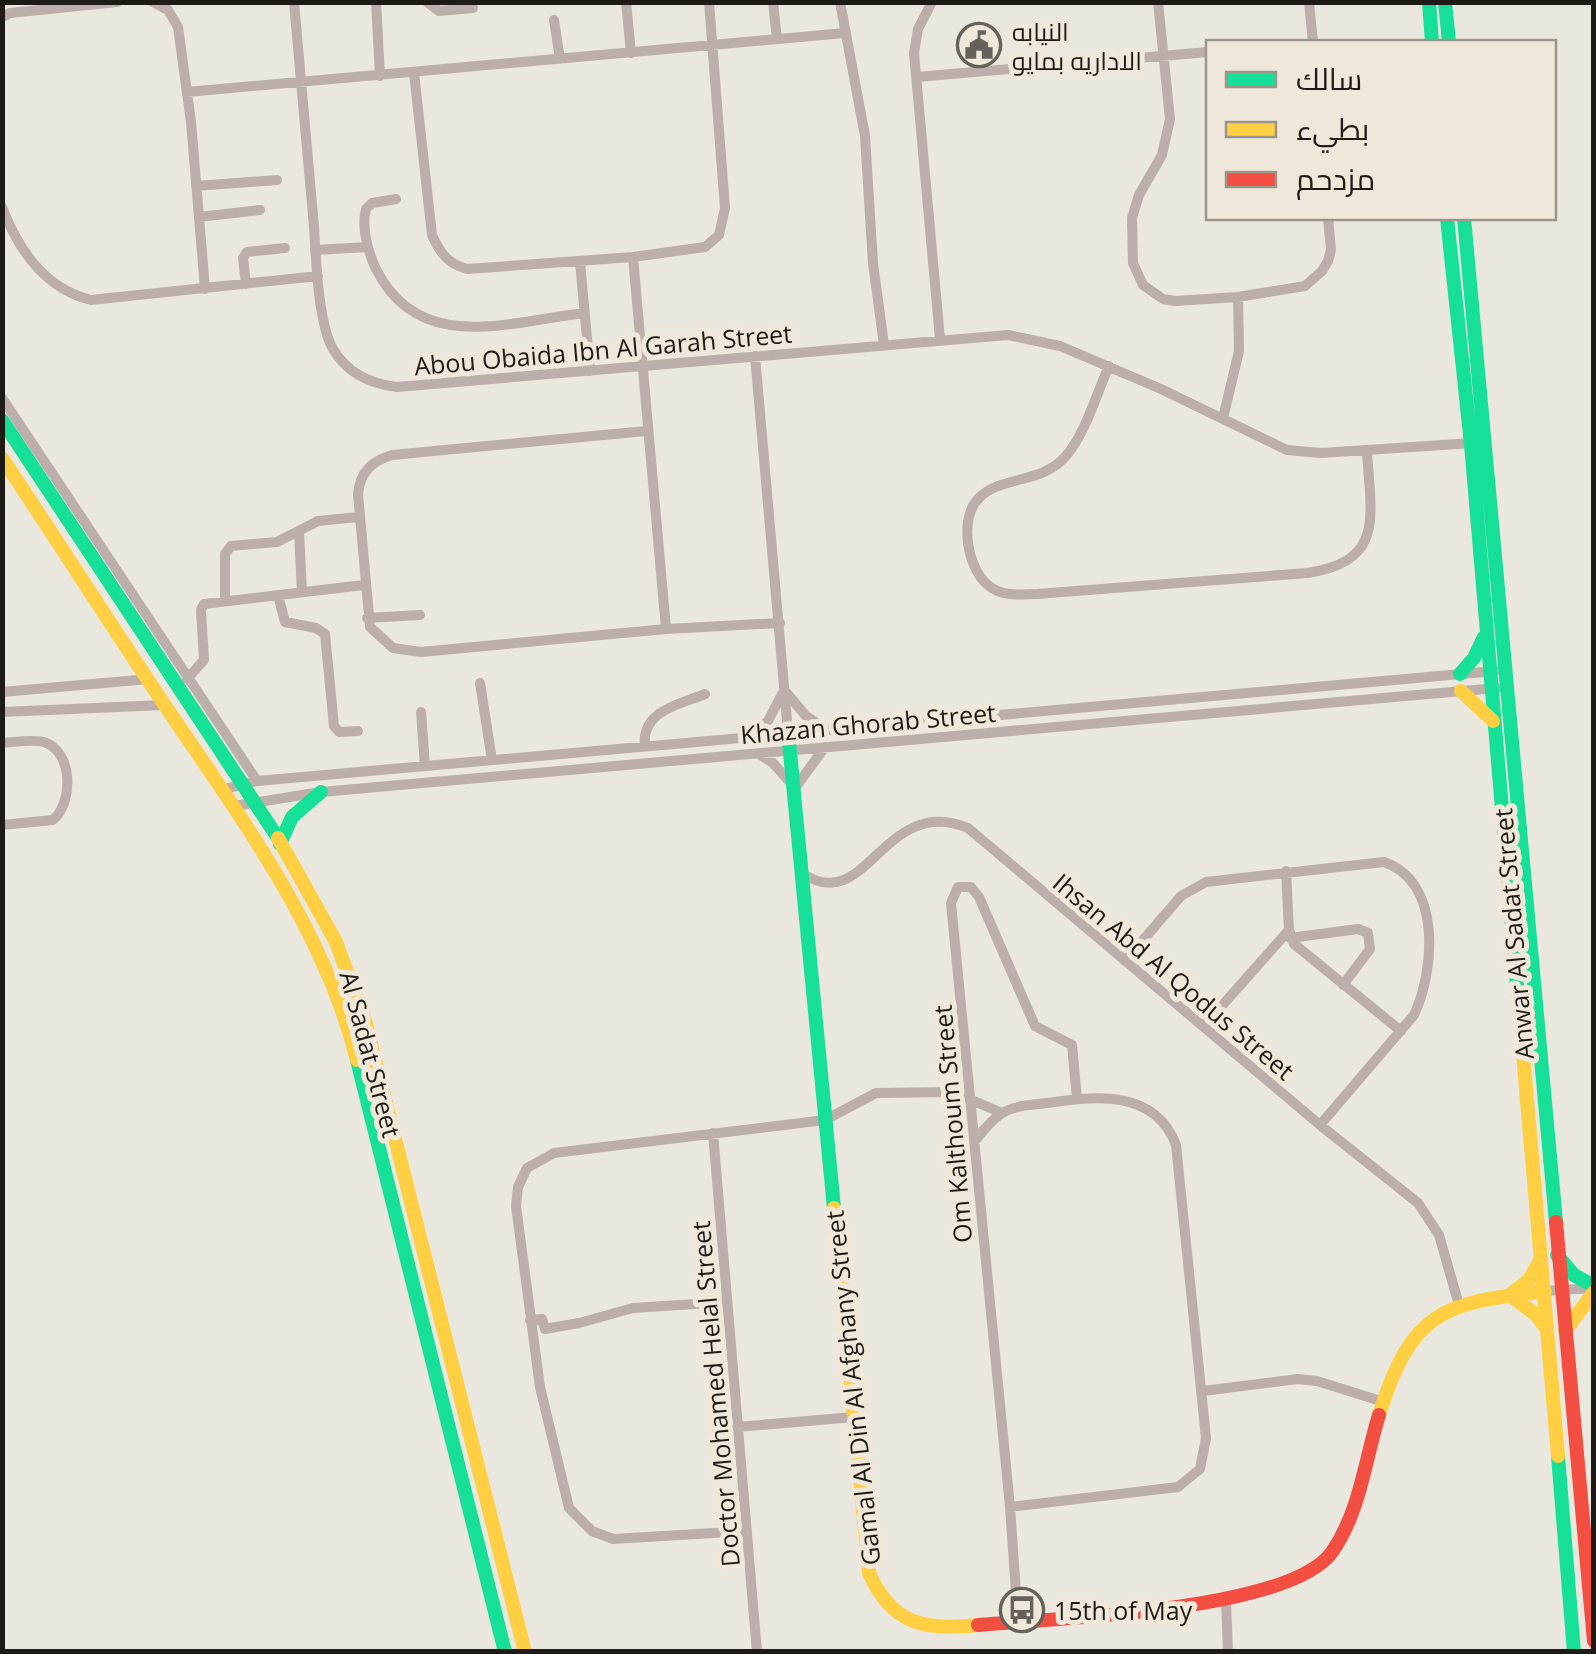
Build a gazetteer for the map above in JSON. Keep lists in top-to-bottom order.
{
  "streets": {
    "street": [
      "Abou Obaida Ibn Al Garah Street",
      "Khazan Ghorab Street",
      "Anwar Al Sadat Street",
      "Ihsan Abd Al Qodus Street",
      "Al Sadat Street",
      "Om Kalthoum Street",
      "Gamal Al Din Al Afghany Street",
      "Doctor Mohamed Helal Street"
    ]
  },
  "crossings": [
    ["Abou Obaida Ibn Al Garah Street", "Anwar Al Sadat Street"],
    ["Khazan Ghorab Street", "Anwar Al Sadat Street"],
    ["Khazan Ghorab Street", "Al Sadat Street"],
    ["Khazan Ghorab Street", "Gamal Al Din Al Afghany Street"],
    ["Anwar Al Sadat Street", "Gamal Al Din Al Afghany Street"],
    ["Ihsan Abd Al Qodus Street", "Gamal Al Din Al Afghany Street"],
    ["Om Kalthoum Street", "Gamal Al Din Al Afghany Street"]
  ],
  "places": {
    "public building": ["النيابه الاداريه بمايو"],
    "bus stop": ["15th of May"]
  },
  "legend": ["سالك", "بطيء", "مزدحم"]
}
